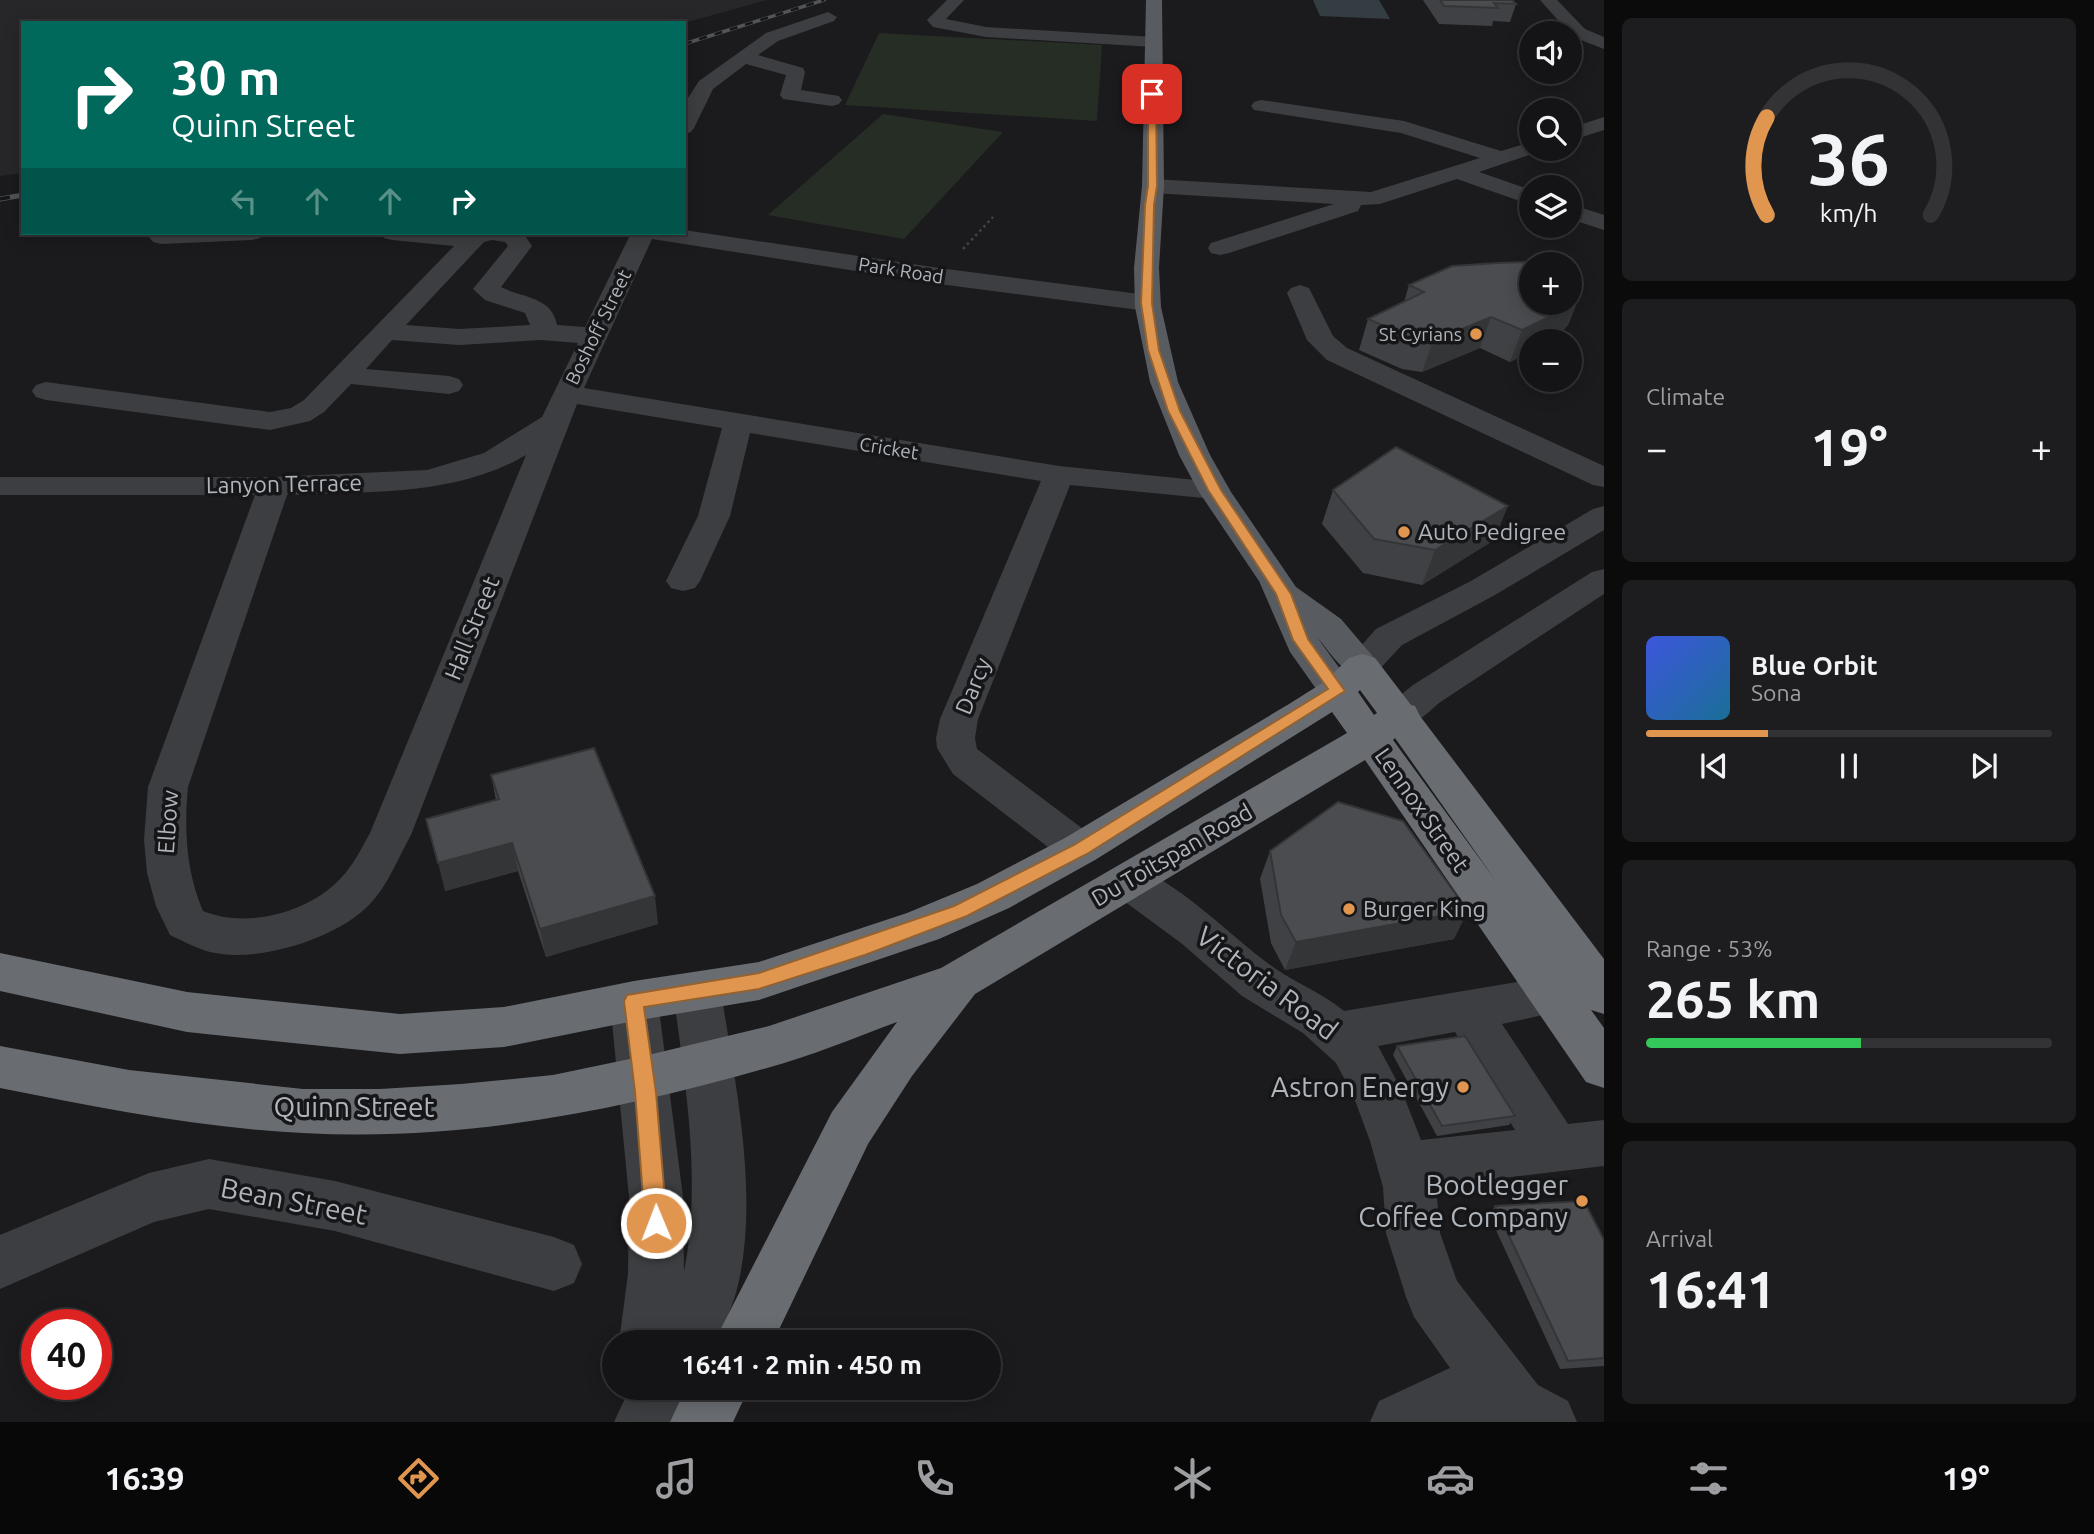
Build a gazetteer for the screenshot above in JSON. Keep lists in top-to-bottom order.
{
  "streets": {
    "highway": ["Lennox Street", "Du Toitspan Road", "Quinn Street"],
    "street": [
      "Park Road",
      "Boshoff Street",
      "Cricket",
      "Lanyon Terrace",
      "Hall Street",
      "Darcy",
      "Elbow",
      "Victoria Road",
      "Bean Street"
    ]
  },
  "crossings": [
    ["Boshoff Street", "Cricket"],
    ["Boshoff Street", "Lanyon Terrace"],
    ["Boshoff Street", "Hall Street"],
    ["Cricket", "Lanyon Terrace"],
    ["Cricket", "Hall Street"],
    ["Cricket", "Darcy"],
    ["Lanyon Terrace", "Hall Street"],
    ["Lanyon Terrace", "Elbow"],
    ["Hall Street", "Elbow"],
    ["Lennox Street", "Du Toitspan Road"],
    ["Du Toitspan Road", "Victoria Road"],
    ["Du Toitspan Road", "Quinn Street"]
  ],
  "places": [
    "St Cyrians",
    "Auto Pedigree",
    "Burger King",
    "Astron Energy",
    "Bootlegger Coffee Company"
  ],
  "page": {
    "map_buttons": ["+", "−"],
    "turn": ["30 m", "Quinn Street"],
    "tile": [
      "Climate",
      ["Range · 53%", "265 km"],
      ["Arrival", "16:41"]
    ],
    "heat": ["−", "19°", "+"],
    "song": ["Blue Orbit", "Sona"],
    "limit": "40",
    "trip": "16:41 · 2 min · 450 m",
    "tabs": ["16:39", "19°"],
    "gauge": ["36", "km/h"]
  }
}
